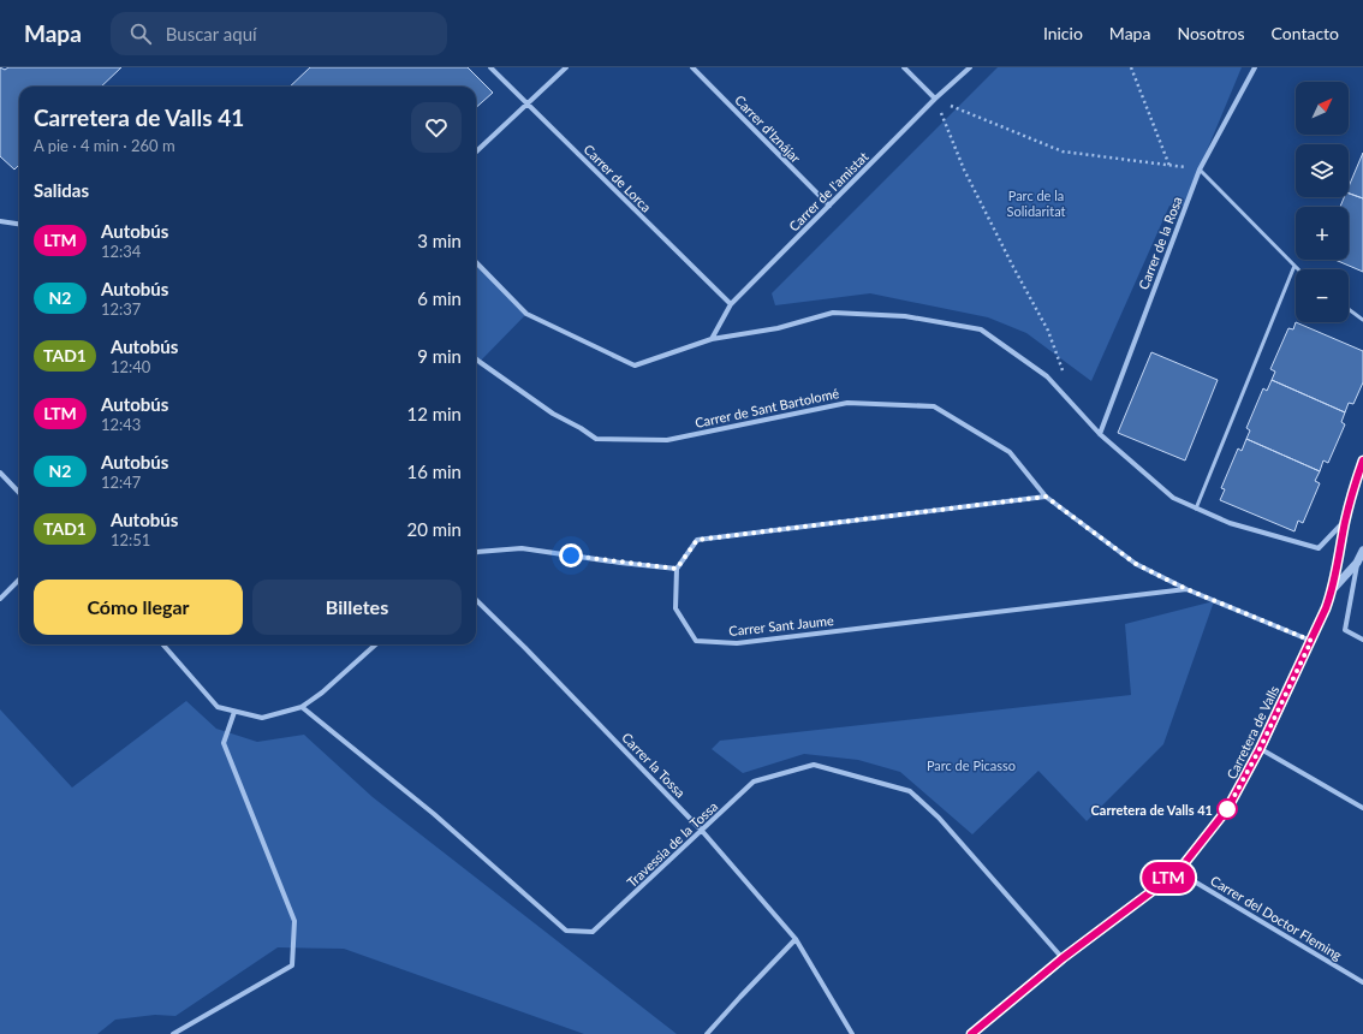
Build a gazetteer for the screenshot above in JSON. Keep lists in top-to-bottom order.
{
  "streets": {
    "street": [
      "Carrer d'Iznájar",
      "Carrer de Lorca",
      "Carrer de l'amistat",
      "Carrer de la Rosa",
      "Carrer de Sant Bartolomé",
      "Carrer Sant Jaume",
      "Carretera de Valls",
      "Carrer la Tossa",
      "Travessia de la Tossa",
      "Carrer del Doctor Fleming"
    ]
  },
  "crossings": [
    ["Carrer d'Iznájar", "Carrer de l'amistat"],
    ["Carrer de Lorca", "Carrer de l'amistat"],
    ["Carrer de Sant Bartolomé", "Carrer Sant Jaume"],
    ["Carrer de Sant Bartolomé", "Carretera de Valls"],
    ["Carretera de Valls", "Travessia de la Tossa"],
    ["Carretera de Valls", "Carrer del Doctor Fleming"],
    ["Carrer la Tossa", "Travessia de la Tossa"]
  ],
  "parks": ["Parc de la Solidaritat", "Parc de Picasso"],
  "places": ["Carretera de Valls 41"],
  "lines": ["bus line LTM"],
  "north": "top right",
  "page": {
    "header": "Mapa",
    "search": "Buscar aquí",
    "nav": [
      "Inicio",
      "Mapa",
      "Nosotros",
      "Contacto"
    ],
    "on_map": "LTM",
    "map_buttons": ["+", "−"],
    "heading": [
      ["Carretera de Valls 41", "A pie · 4 min · 260 m"],
      "Salidas"
    ],
    "list": [
      {
        "mark": "LTM",
        "name": "Autobús",
        "note": "12:34",
        "value": "3 min"
      },
      {
        "mark": "N2",
        "name": "Autobús",
        "note": "12:37",
        "value": "6 min"
      },
      {
        "mark": "TAD1",
        "name": "Autobús",
        "note": "12:40",
        "value": "9 min"
      },
      {
        "mark": "LTM",
        "name": "Autobús",
        "note": "12:43",
        "value": "12 min"
      },
      {
        "mark": "N2",
        "name": "Autobús",
        "note": "12:47",
        "value": "16 min"
      },
      {
        "mark": "TAD1",
        "name": "Autobús",
        "note": "12:51",
        "value": "20 min"
      }
    ],
    "buttons": ["Cómo llegar", "Billetes"]
  }
}
